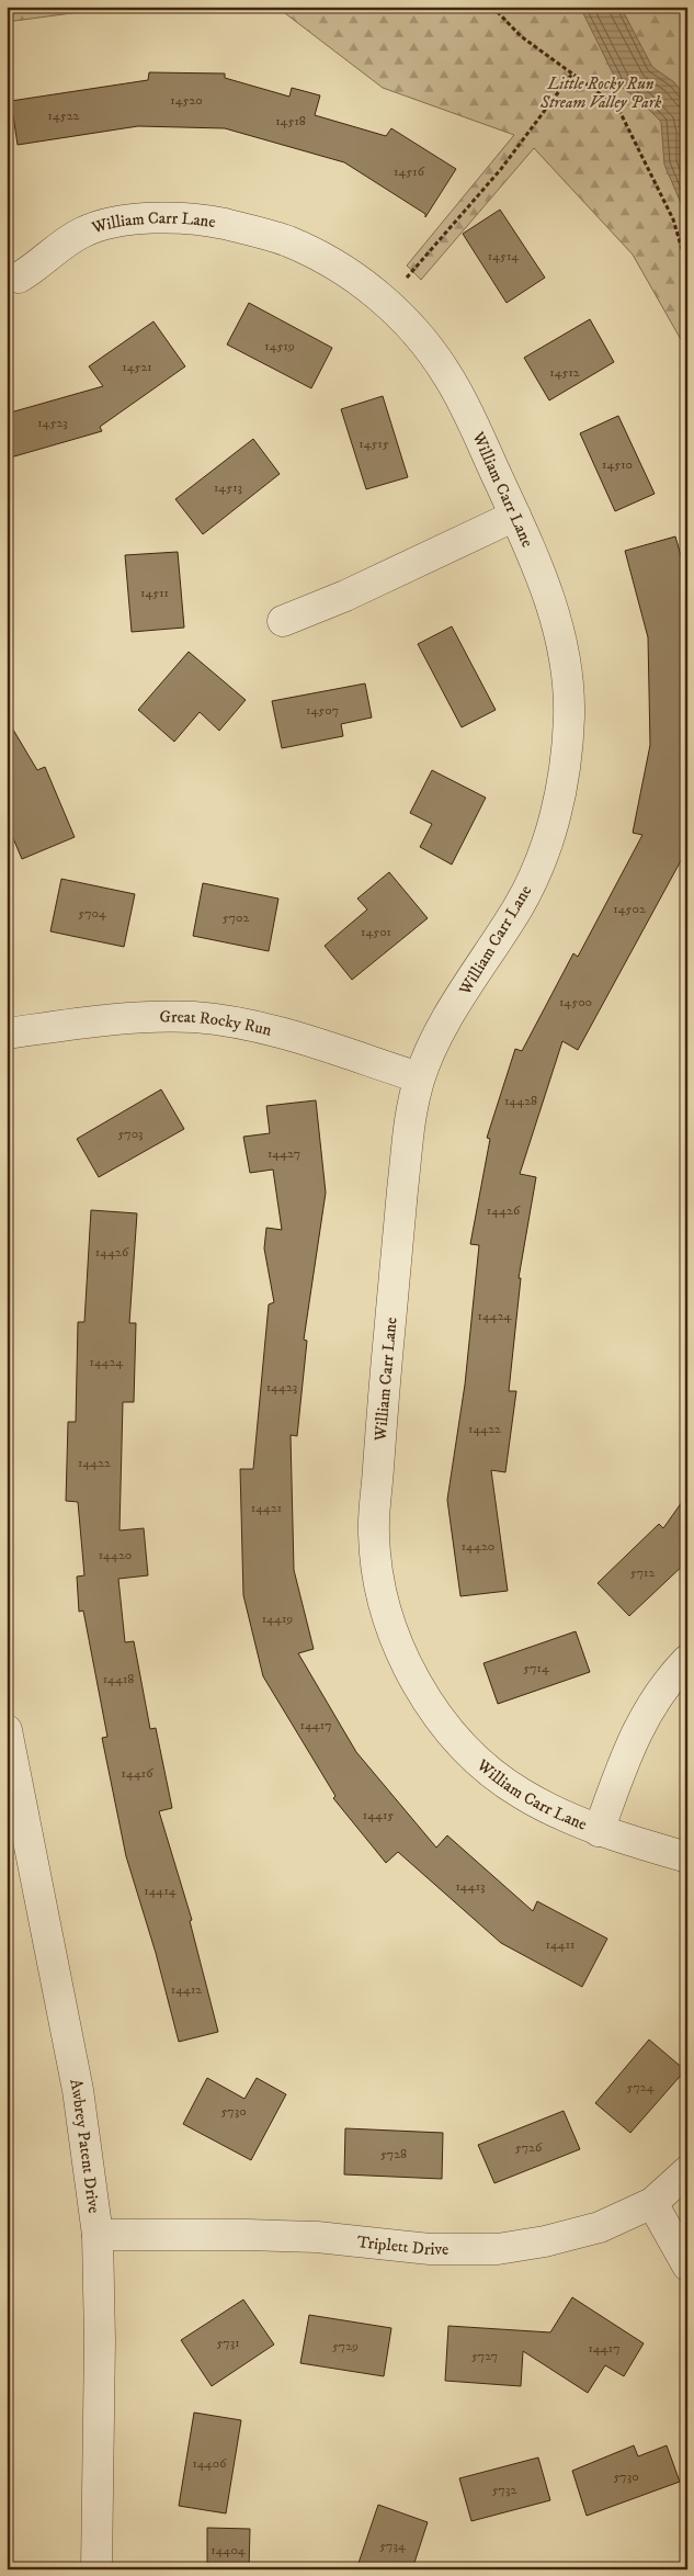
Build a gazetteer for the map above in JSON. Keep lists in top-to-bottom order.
{
  "streets": {
    "street": [
      "William Carr Lane",
      "Great Rocky Run",
      "Awbrey Patent Drive",
      "Triplett Drive"
    ]
  },
  "crossings": [
    ["William Carr Lane", "Great Rocky Run"],
    ["Awbrey Patent Drive", "Triplett Drive"]
  ],
  "parks": ["Little Rocky Run Stream Valley Park"],
  "house_numbers": [
    "14520",
    "14522",
    "14518",
    "14516",
    "14514",
    "14519",
    "14521",
    "14512",
    "14523",
    "14515",
    "14510",
    "14513",
    "14511",
    "14507",
    "14502",
    "5704",
    "5702",
    "14501",
    "14500",
    "14428",
    "5703",
    "14427",
    "14426",
    "14426",
    "14424",
    "14424",
    "14423",
    "14422",
    "14422",
    "14421",
    "14420",
    "14420",
    "5712",
    "14419",
    "5714",
    "14418",
    "14417",
    "14416",
    "14415",
    "14413",
    "14414",
    "14411",
    "14412",
    "5724",
    "5730",
    "5726",
    "5728",
    "5731",
    "5729",
    "14417",
    "5727",
    "14406",
    "5730",
    "5732",
    "5734",
    "14404"
  ]
}
